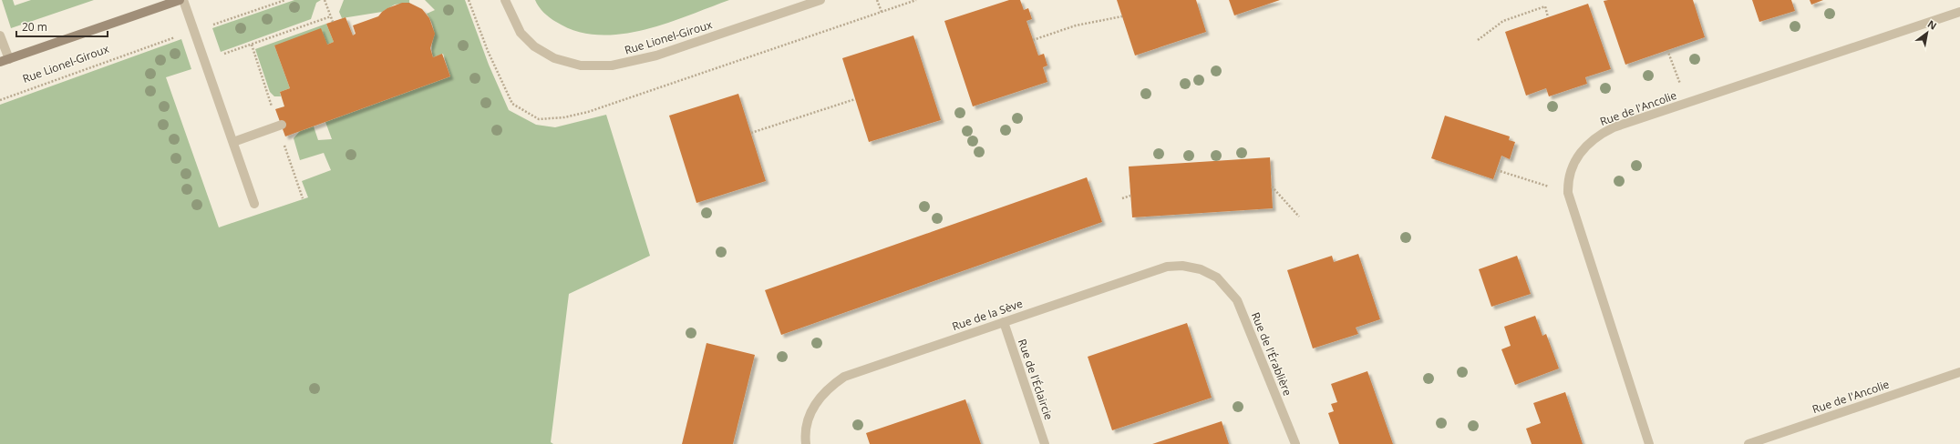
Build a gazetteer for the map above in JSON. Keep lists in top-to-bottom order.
{
  "streets": {
    "street": [
      "Rue Lionel-Giroux",
      "Rue de l'Ancolie",
      "Rue de la Sève",
      "Rue de l'Érablière",
      "Rue de l'Éclaircie"
    ]
  },
  "crossings": [
    ["Rue de la Sève", "Rue de l'Érablière"],
    ["Rue de la Sève", "Rue de l'Éclaircie"]
  ],
  "scale_bar": "20 m",
  "north": "top right"
}
